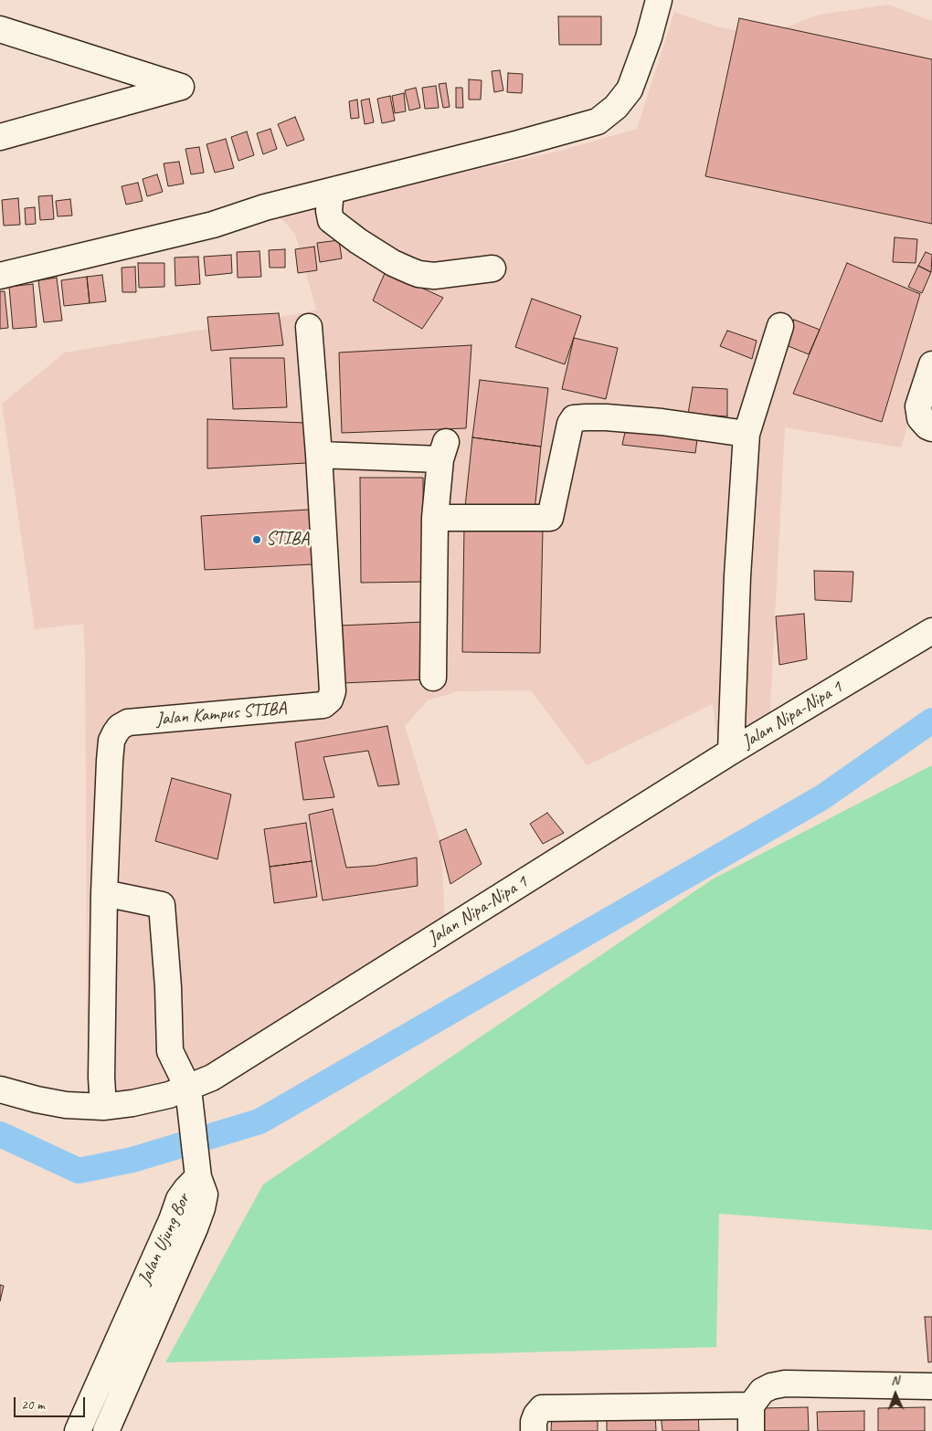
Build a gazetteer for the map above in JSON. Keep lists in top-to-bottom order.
{
  "streets": {
    "street": ["Jalan Kampus STIBA", "Jalan Nipa-Nipa 1", "Jalan Ujung Bor"]
  },
  "crossings": [
    ["Jalan Kampus STIBA", "Jalan Nipa-Nipa 1"]
  ],
  "places": ["STIBA"],
  "scale_bar": "20 m",
  "north": "top"
}
